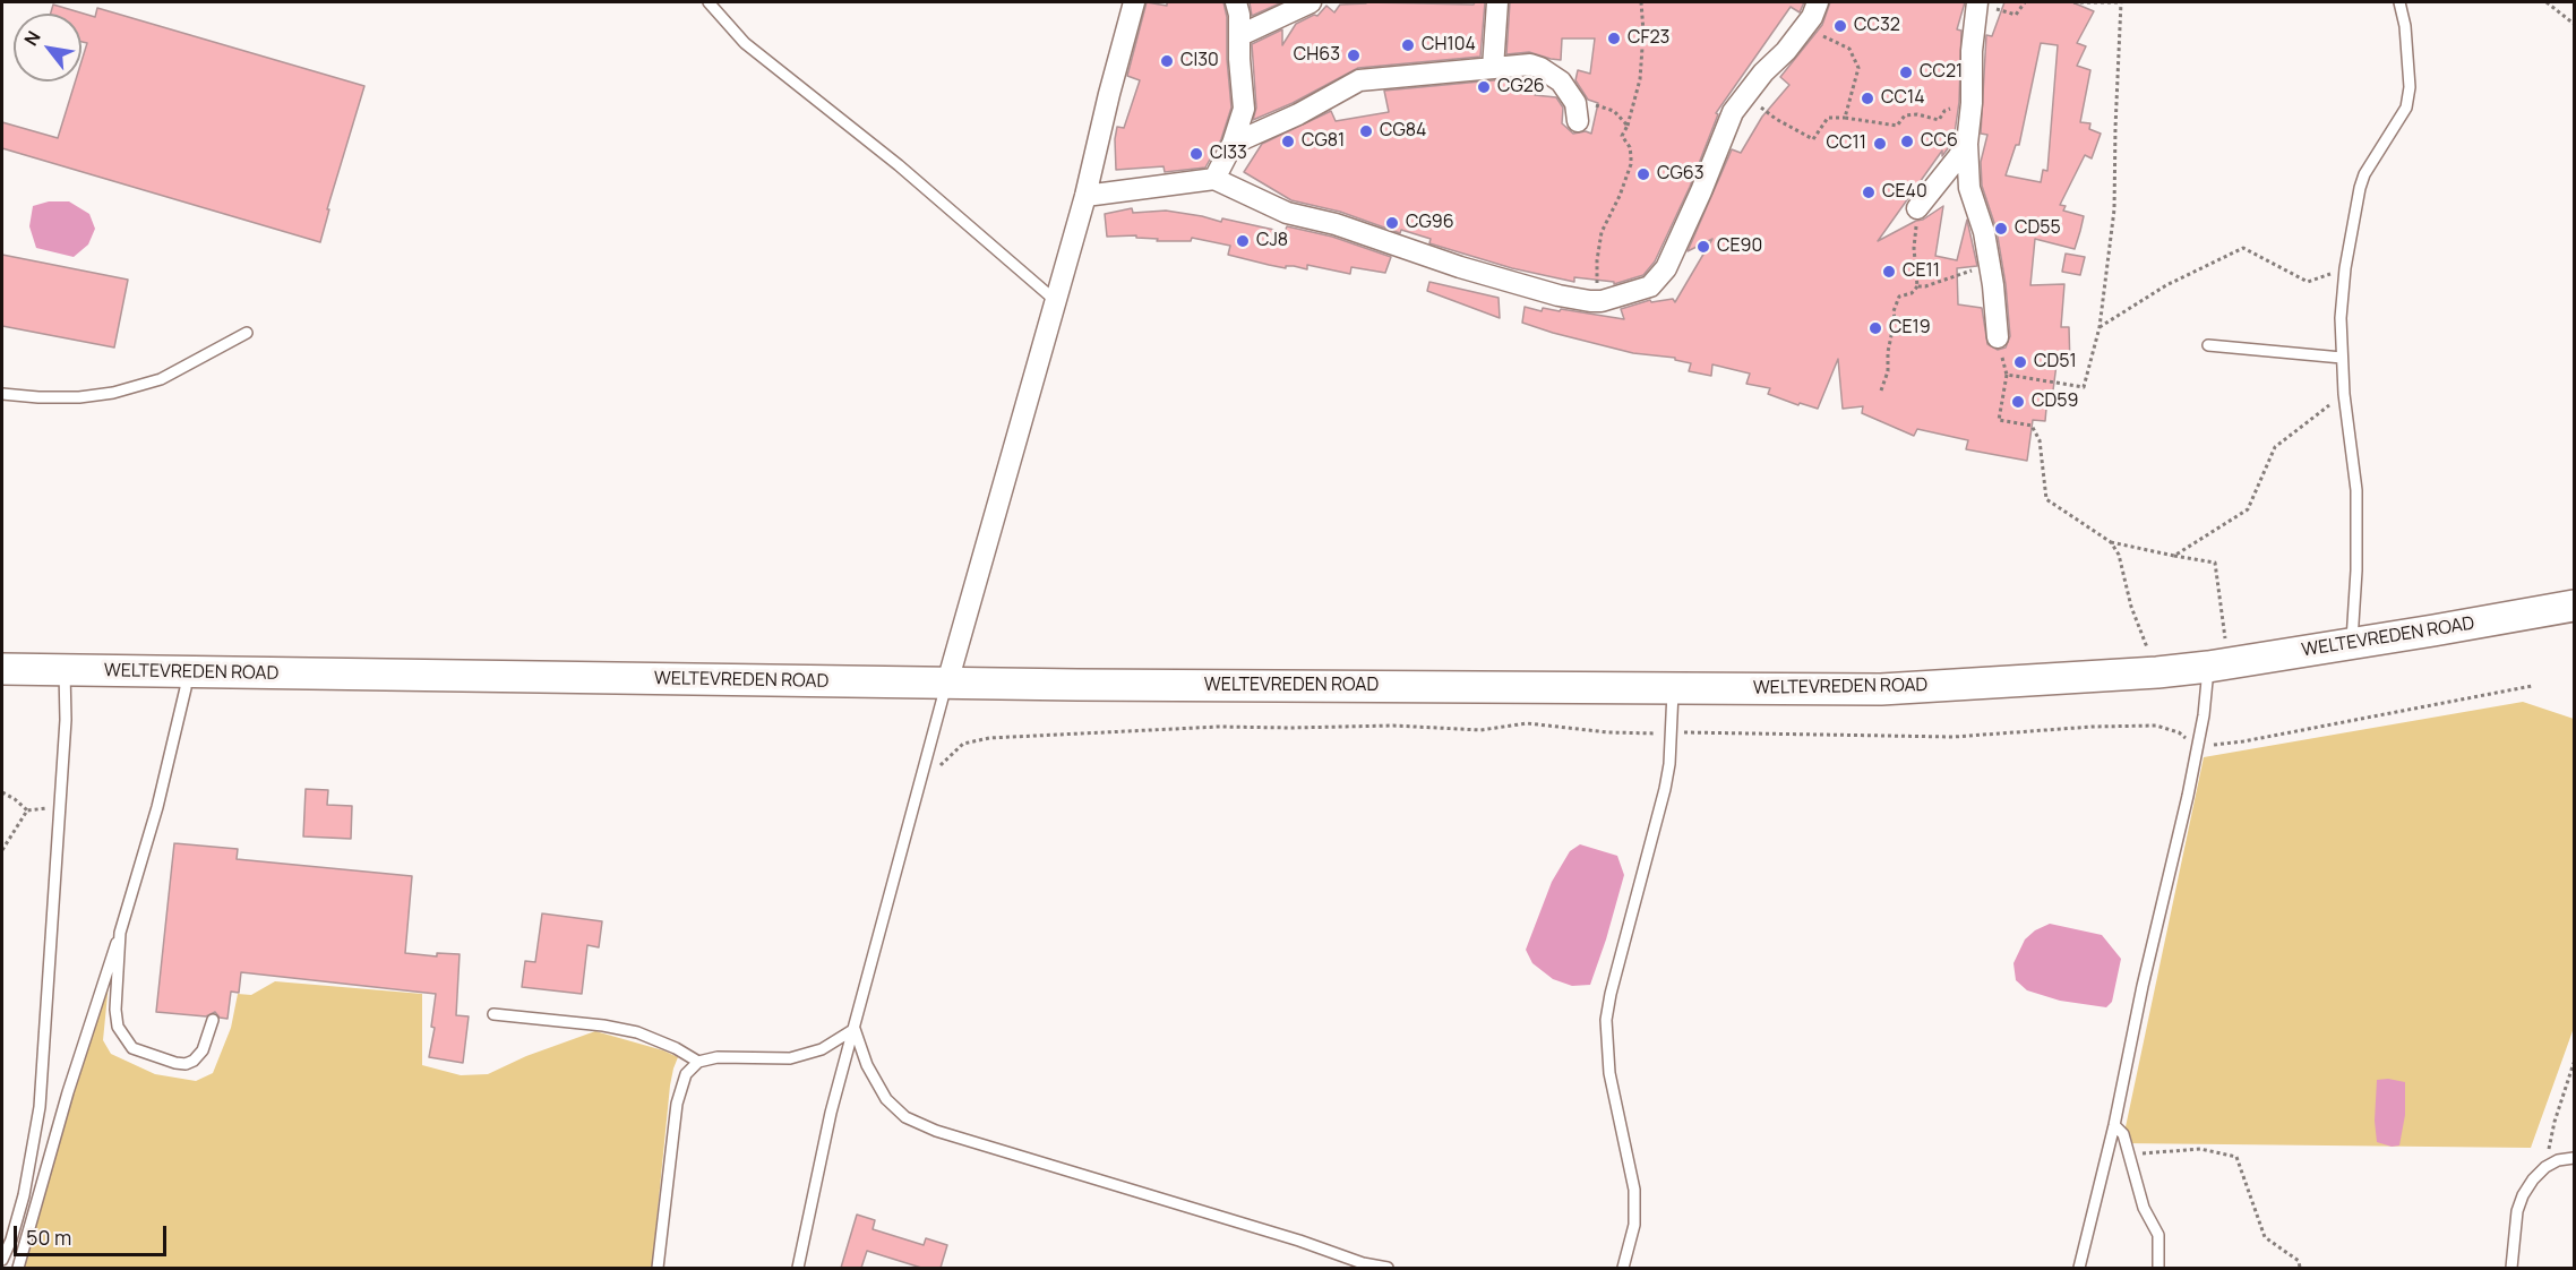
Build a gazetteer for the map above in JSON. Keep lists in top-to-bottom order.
{
  "streets": {
    "street": ["WELTEVREDEN ROAD"]
  },
  "places": [
    "CC32",
    "CF23",
    "CH104",
    "CH63",
    "CI30",
    "CC21",
    "CG26",
    "CC14",
    "CG84",
    "CG81",
    "CC6",
    "CC11",
    "CI33",
    "CG63",
    "CE40",
    "CG96",
    "CD55",
    "CJ8",
    "CE90",
    "CE11",
    "CE19",
    "CD51",
    "CD59"
  ],
  "scale_bar": "50 m",
  "north": "top left"
}
